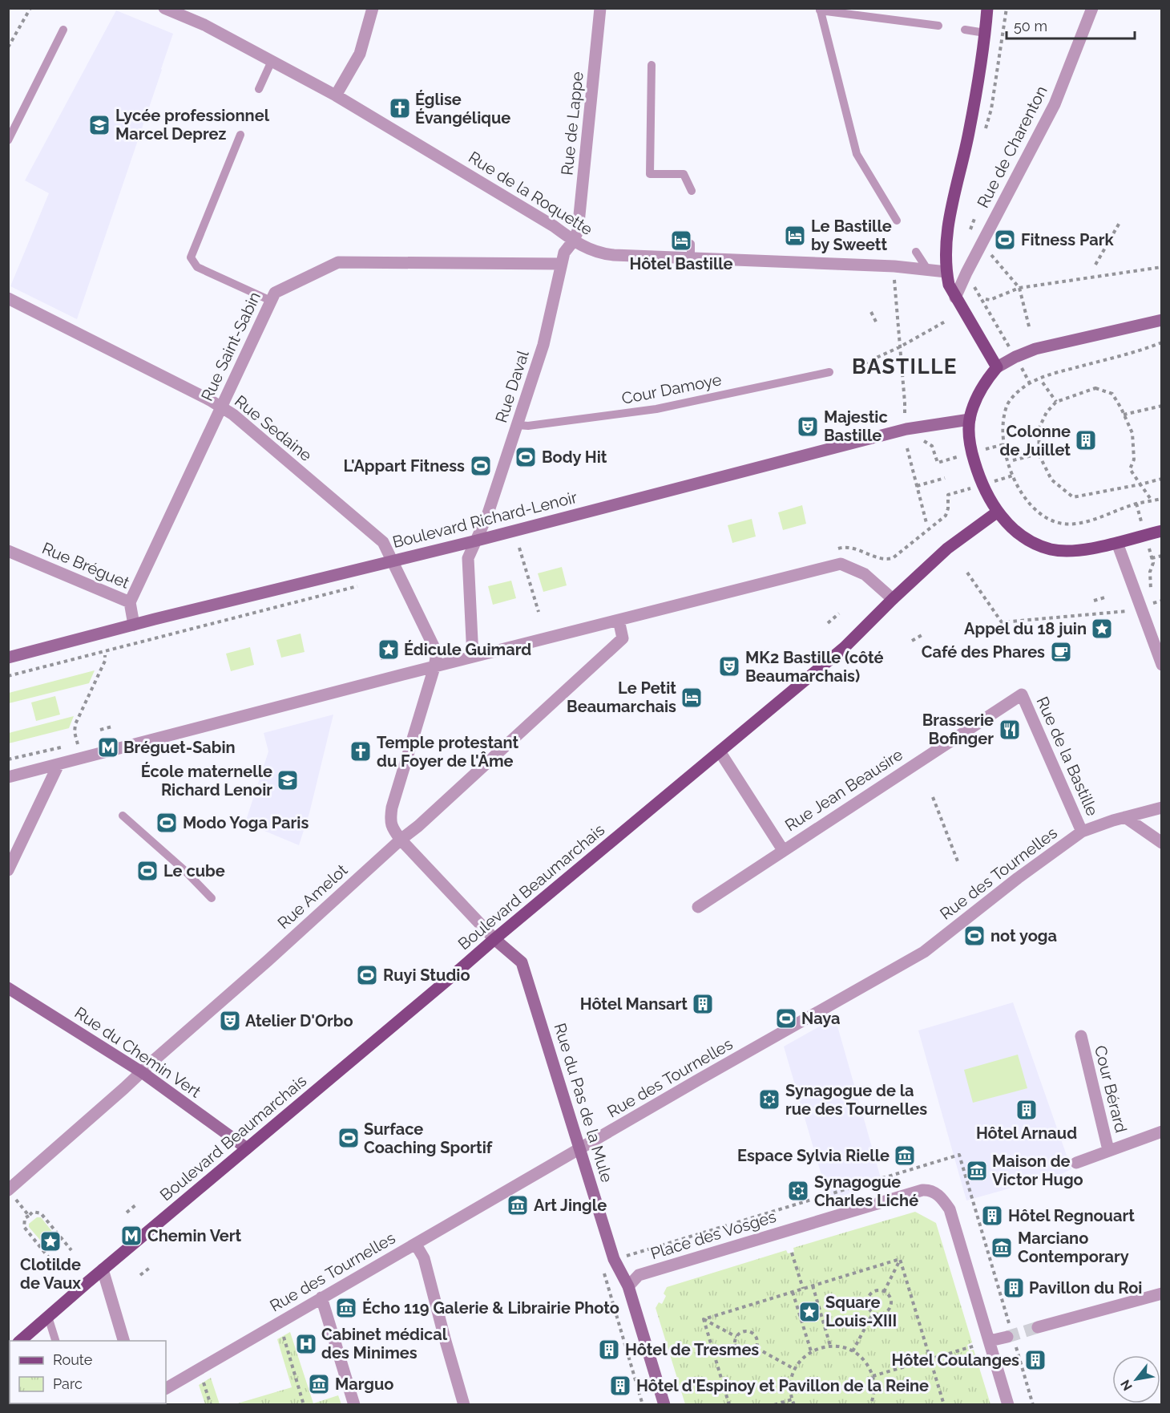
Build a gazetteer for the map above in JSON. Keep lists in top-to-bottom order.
{
  "streets": {
    "main road": ["Boulevard Beaumarchais"],
    "street": [
      "Rue de Lappe",
      "Rue de Charenton",
      "Rue de la Roquette",
      "Rue Saint-Sabin",
      "Rue Daval",
      "Rue Sedaine",
      "Boulevard Richard-Lenoir",
      "Rue Bréguet",
      "Rue de la Bastille",
      "Rue Jean Beausire",
      "Rue des Tournelles",
      "Rue Amelot",
      "Rue du Chemin Vert",
      "Cour Bérard",
      "Rue du Pas de la Mule",
      "Place des Vosges"
    ],
    "lane": ["Cour Damoye"]
  },
  "crossings": [
    ["Rue de Lappe", "Rue de la Roquette"],
    ["Rue de Lappe", "Rue Daval"],
    ["Rue de la Roquette", "Rue Daval"],
    ["Rue Saint-Sabin", "Rue Daval"],
    ["Rue Saint-Sabin", "Rue Sedaine"],
    ["Rue Saint-Sabin", "Rue Bréguet"],
    ["Rue Daval", "Cour Damoye"],
    ["Rue Daval", "Boulevard Richard-Lenoir"],
    ["Rue Sedaine", "Boulevard Richard-Lenoir"],
    ["Boulevard Richard-Lenoir", "Rue Bréguet"],
    ["Rue de la Bastille", "Rue Jean Beausire"],
    ["Rue de la Bastille", "Rue des Tournelles"],
    ["Rue Jean Beausire", "Boulevard Beaumarchais"],
    ["Rue des Tournelles", "Rue du Pas de la Mule"],
    ["Boulevard Beaumarchais", "Rue du Chemin Vert"],
    ["Boulevard Beaumarchais", "Rue du Pas de la Mule"],
    ["Rue Amelot", "Rue du Chemin Vert"],
    ["Rue du Pas de la Mule", "Place des Vosges"]
  ],
  "districts": ["BASTILLE"],
  "places": {
    "church": ["Église Évangélique", "Temple protestant du Foyer de l'Âme"],
    "school or university": ["Lycée professionnel Marcel Deprez", "École maternelle Richard Lenoir"],
    "hotel": ["Le Bastille by Sweett", "Hôtel Bastille", "Le Petit Beaumarchais"],
    "sports": [
      "Fitness Park",
      "Body Hit",
      "L'Appart Fitness",
      "Modo Yoga Paris",
      "Le cube",
      "not yoga",
      "Ruyi Studio",
      "Naya",
      "Surface Coaching Sportif"
    ],
    "theatre": ["Majestic Bastille", "MK2 Bastille (côté Beaumarchais)", "Atelier D'Orbo"],
    "building": [
      "Colonne de Juillet",
      "Hôtel Mansart",
      "Hôtel Arnaud",
      "Hôtel Regnouart",
      "Pavillon du Roi",
      "Hôtel de Tresmes",
      "Hôtel Coulanges",
      "Hôtel d'Espinoy et Pavillon de la Reine"
    ],
    "place": [
      "Appel du 18 juin",
      "Édicule Guimard",
      "Clotilde de Vaux",
      "Square Louis-XIII"
    ],
    "cafe": ["Café des Phares"],
    "restaurant": ["Brasserie Bofinger"],
    "metro station": ["Bréguet-Sabin", "Chemin Vert"],
    "synagogue": ["Synagogue de la rue des Tournelles", "Synagogue Charles Liché"],
    "museum": [
      "Espace Sylvia Rielle",
      "Maison de Victor Hugo",
      "Art Jingle",
      "Marciano Contemporary",
      "Écho 119 Galerie & Librairie Photo",
      "Marguo"
    ],
    "hospital": ["Cabinet médical des Minimes"]
  },
  "legend": ["Route", "Parc"],
  "scale_bar": "50 m",
  "north": "bottom left"
}
